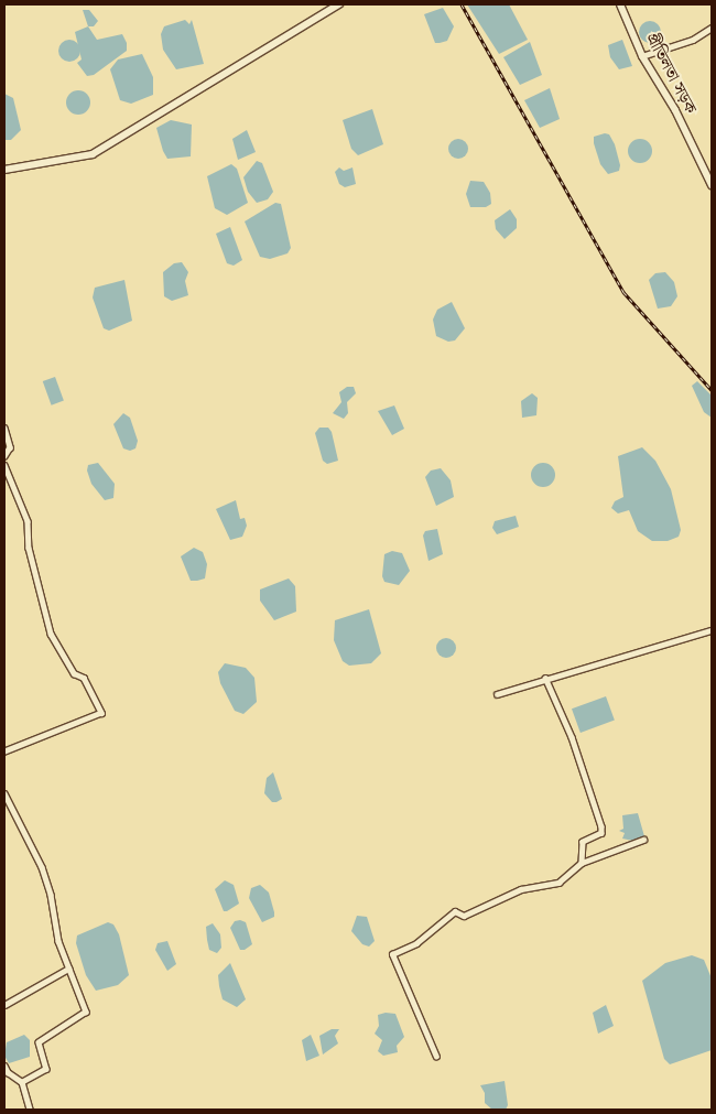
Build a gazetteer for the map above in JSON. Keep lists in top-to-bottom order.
{
  "streets": {
    "main road": ["প্রীতিলতা সড়ক"]
  }
}
